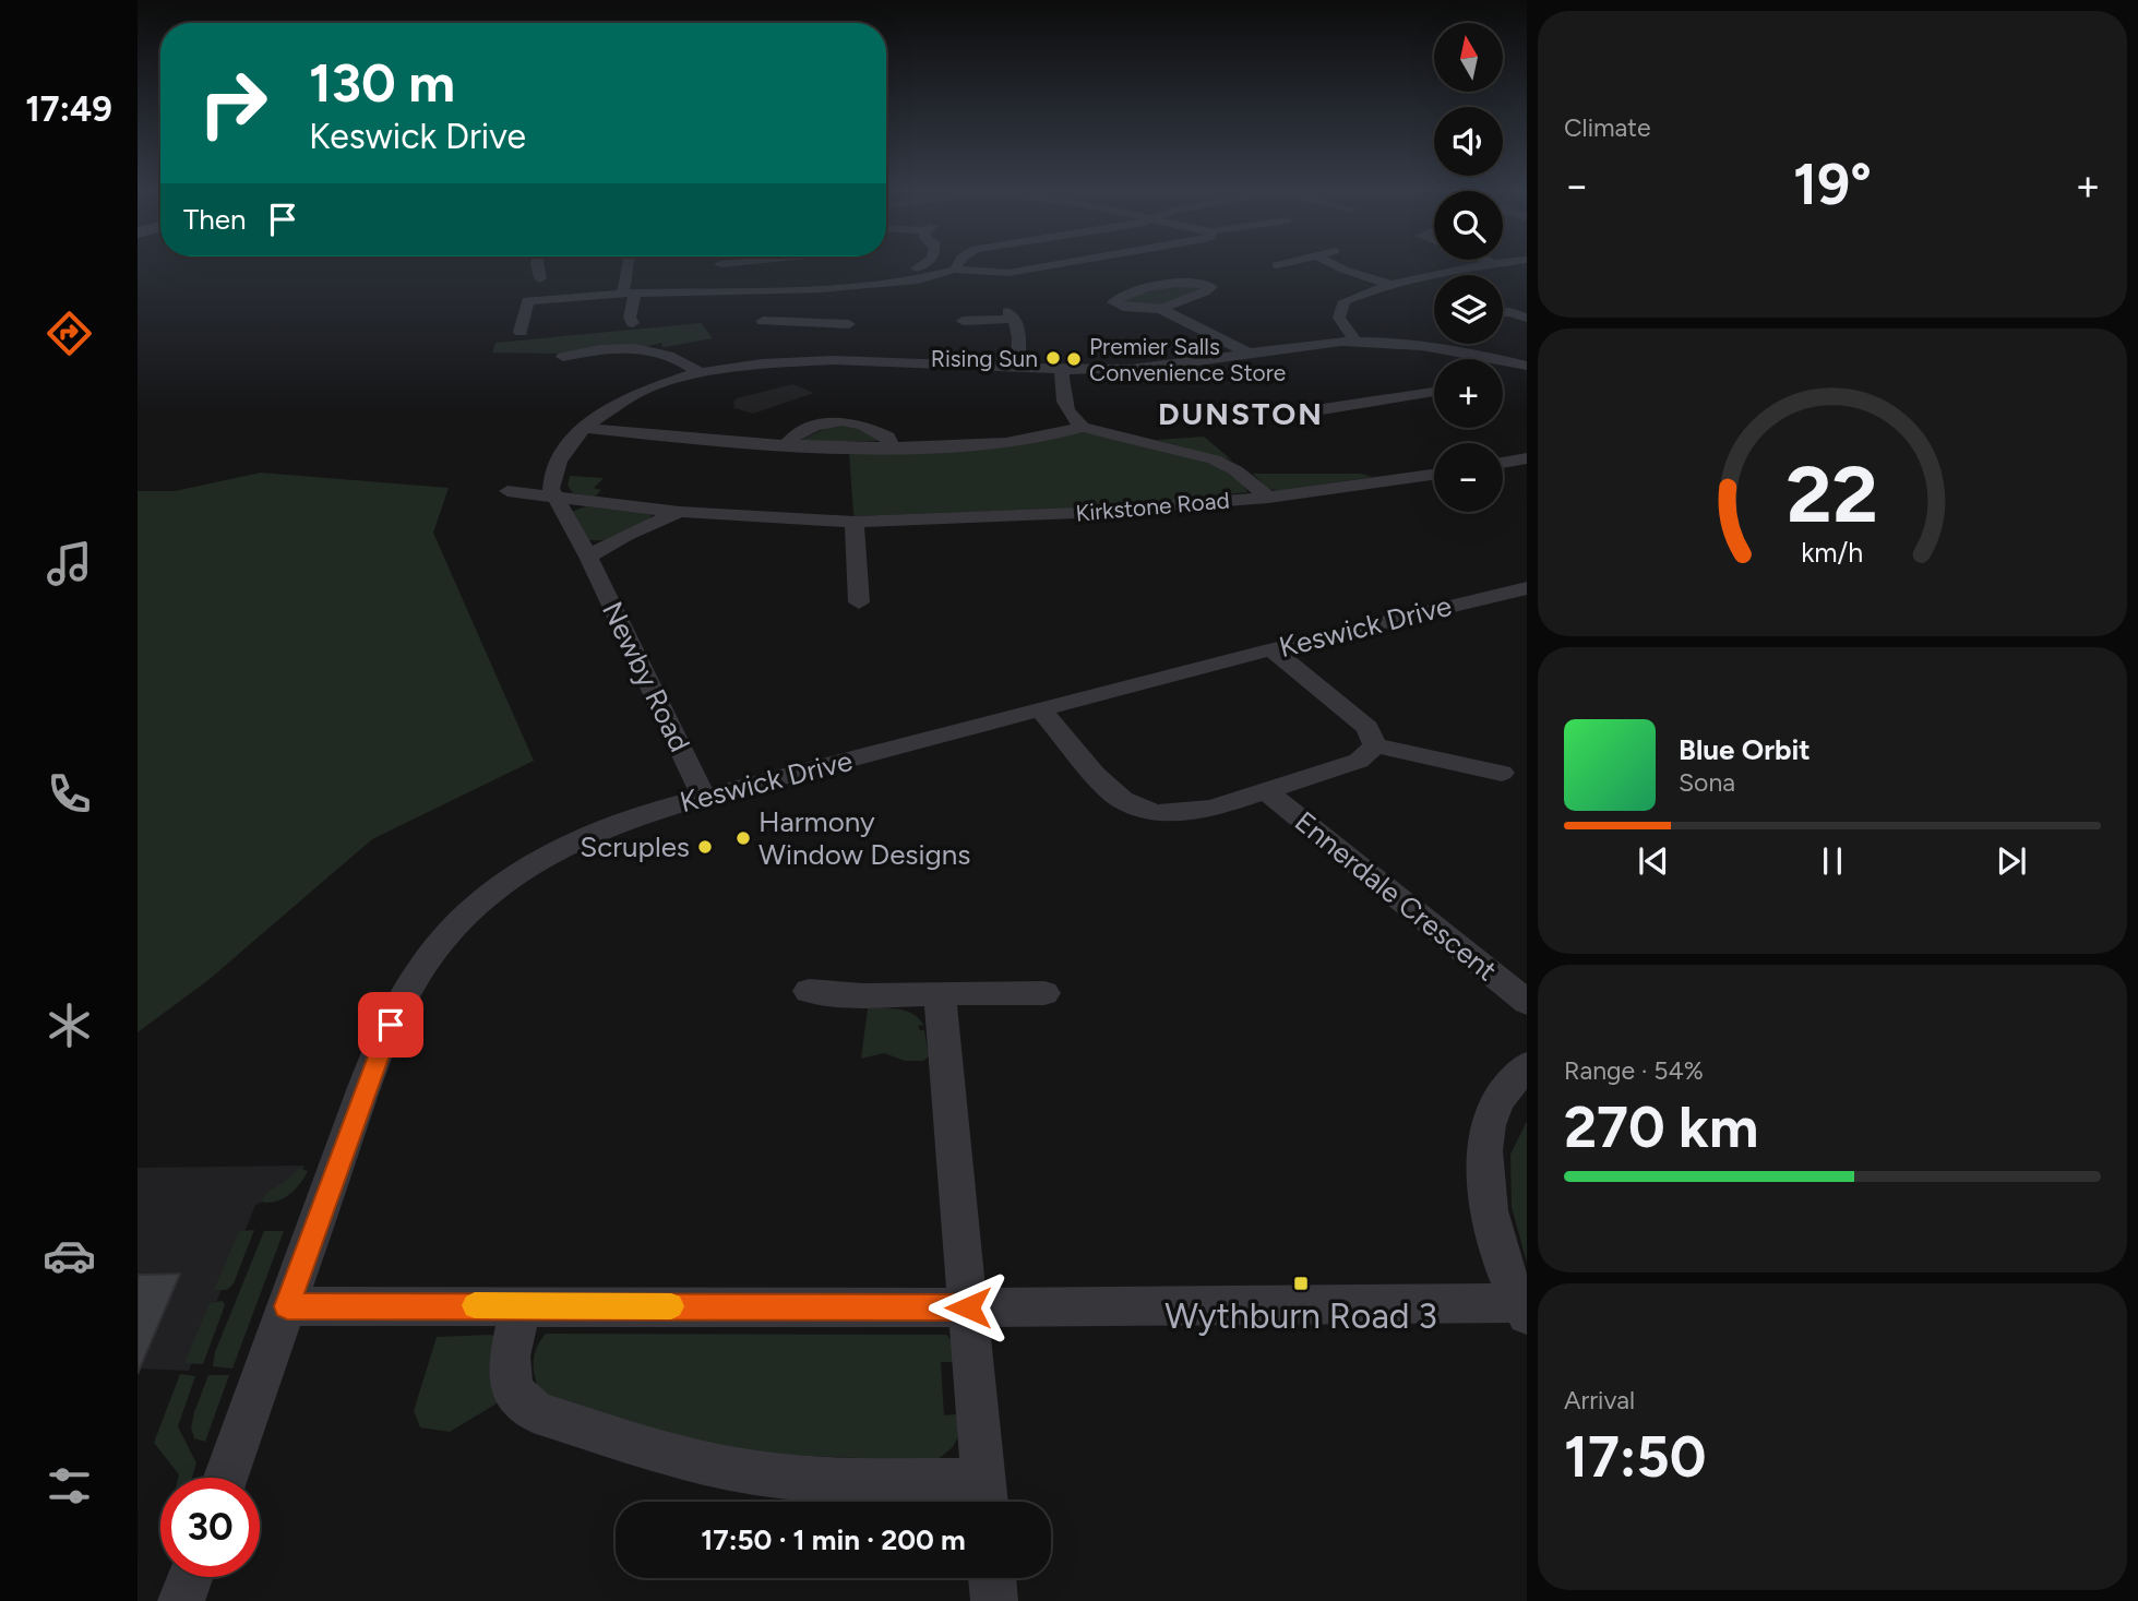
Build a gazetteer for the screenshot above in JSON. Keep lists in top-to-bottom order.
{
  "streets": {
    "street": [
      "Kirkstone Road",
      "Keswick Drive",
      "Newby Road",
      "Ennerdale Crescent"
    ]
  },
  "crossings": [
    ["Kirkstone Road", "Newby Road"],
    ["Keswick Drive", "Newby Road"],
    ["Keswick Drive", "Ennerdale Crescent"]
  ],
  "districts": ["DUNSTON"],
  "places": {
    "other": [
      "Rising Sun",
      "Premier Salls Convenience Store",
      "Harmony Window Designs",
      "Scruples"
    ],
    "transit": ["Wythburn Road 3"]
  },
  "north": "top",
  "page": {
    "tabs": "17:49",
    "tile": [
      "Climate",
      ["Range · 54%", "270 km"],
      ["Arrival", "17:50"]
    ],
    "map_buttons": ["+", "−"],
    "turn": ["130 m", "Keswick Drive"],
    "heat": ["−", "19°", "+"],
    "then": "Then",
    "song": ["Blue Orbit", "Sona"],
    "limit": "30",
    "trip": "17:50 · 1 min · 200 m",
    "gauge": ["22", "km/h"]
  }
}
